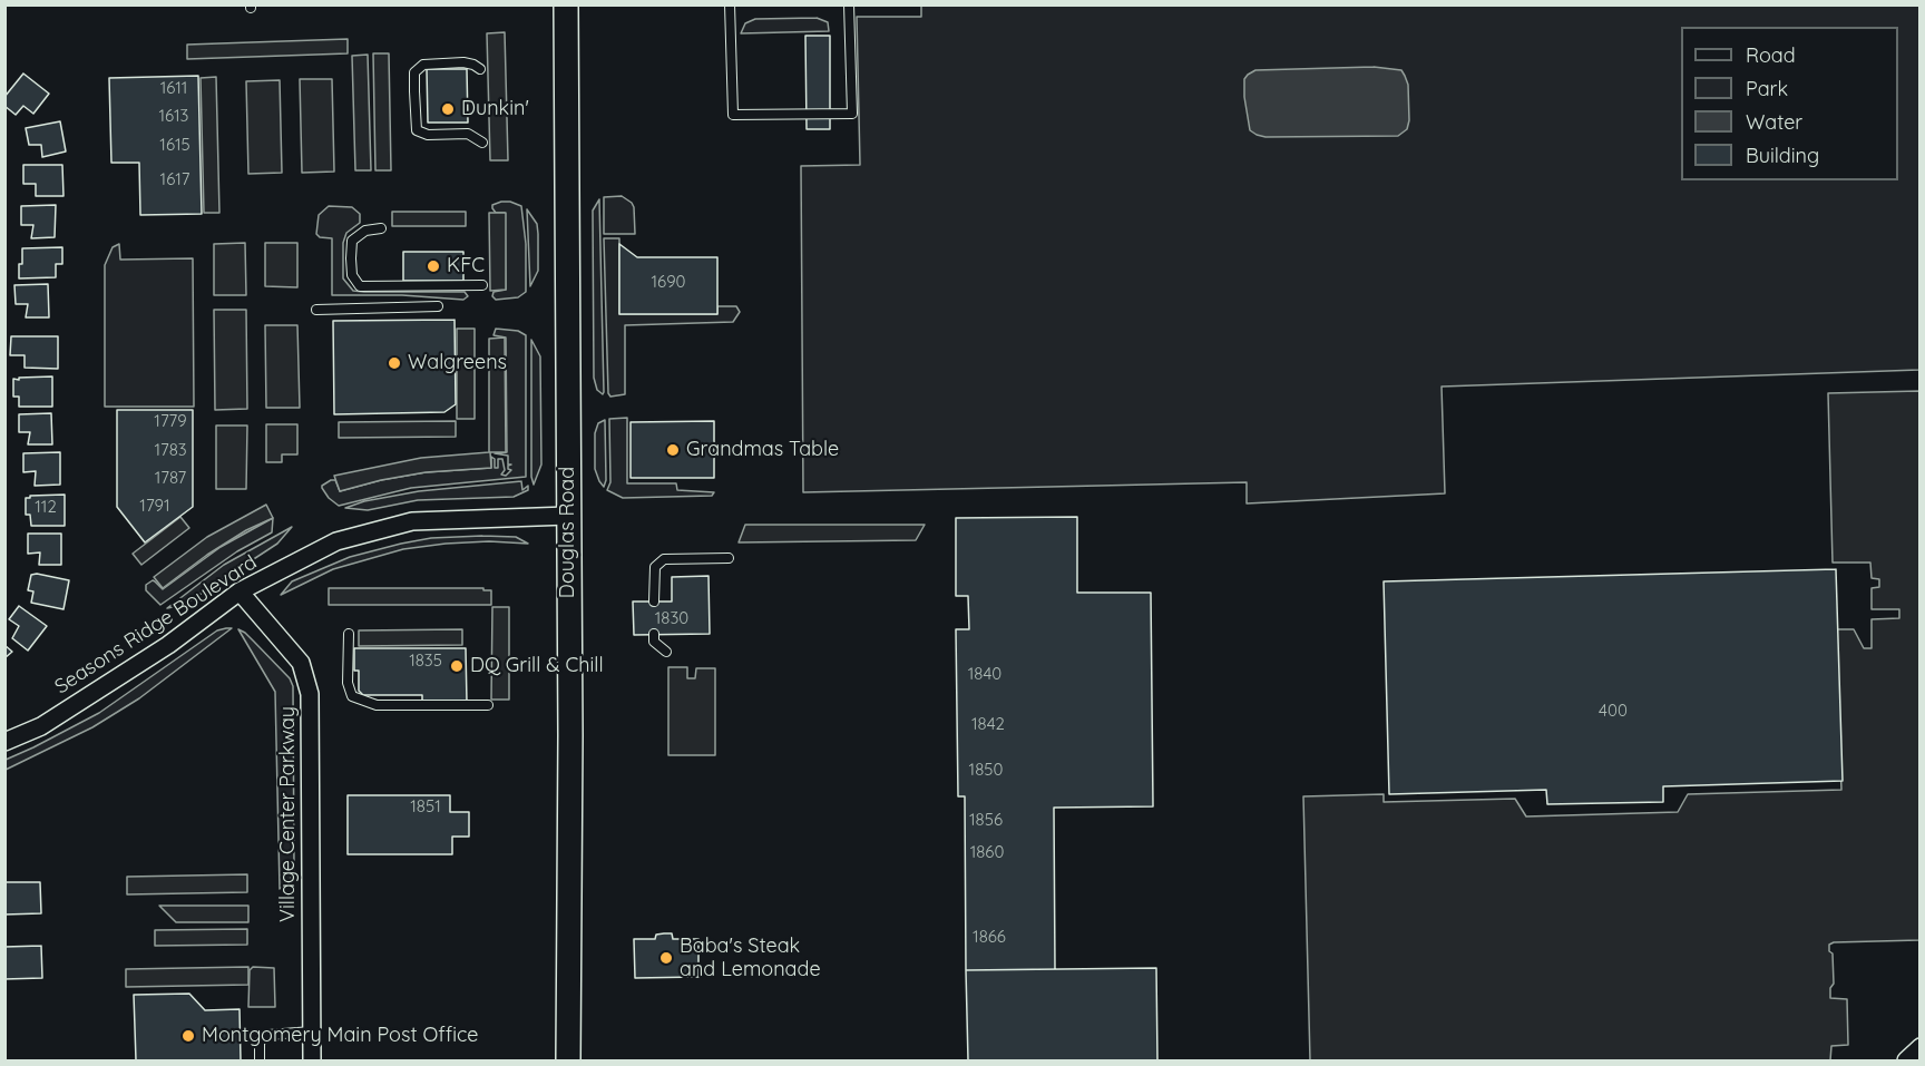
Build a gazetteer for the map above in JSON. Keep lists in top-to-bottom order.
{
  "streets": {
    "street": ["Douglas Road", "Seasons Ridge Boulevard", "Village Center Parkway"]
  },
  "crossings": [
    ["Douglas Road", "Seasons Ridge Boulevard"],
    ["Seasons Ridge Boulevard", "Village Center Parkway"]
  ],
  "places": [
    "Dunkin'",
    "KFC",
    "Walgreens",
    "Grandmas Table",
    "DQ Grill & Chill",
    "Baba's Steak and Lemonade",
    "Montgomery Main Post Office"
  ],
  "house_numbers": [
    "1611",
    "1613",
    "1615",
    "1617",
    "1690",
    "1779",
    "1783",
    "1787",
    "1791",
    "112",
    "1830",
    "1835",
    "1840",
    "400",
    "1842",
    "1850",
    "1851",
    "1856",
    "1860",
    "1866"
  ],
  "legend": [
    "Road",
    "Park",
    "Water",
    "Building"
  ]
}
